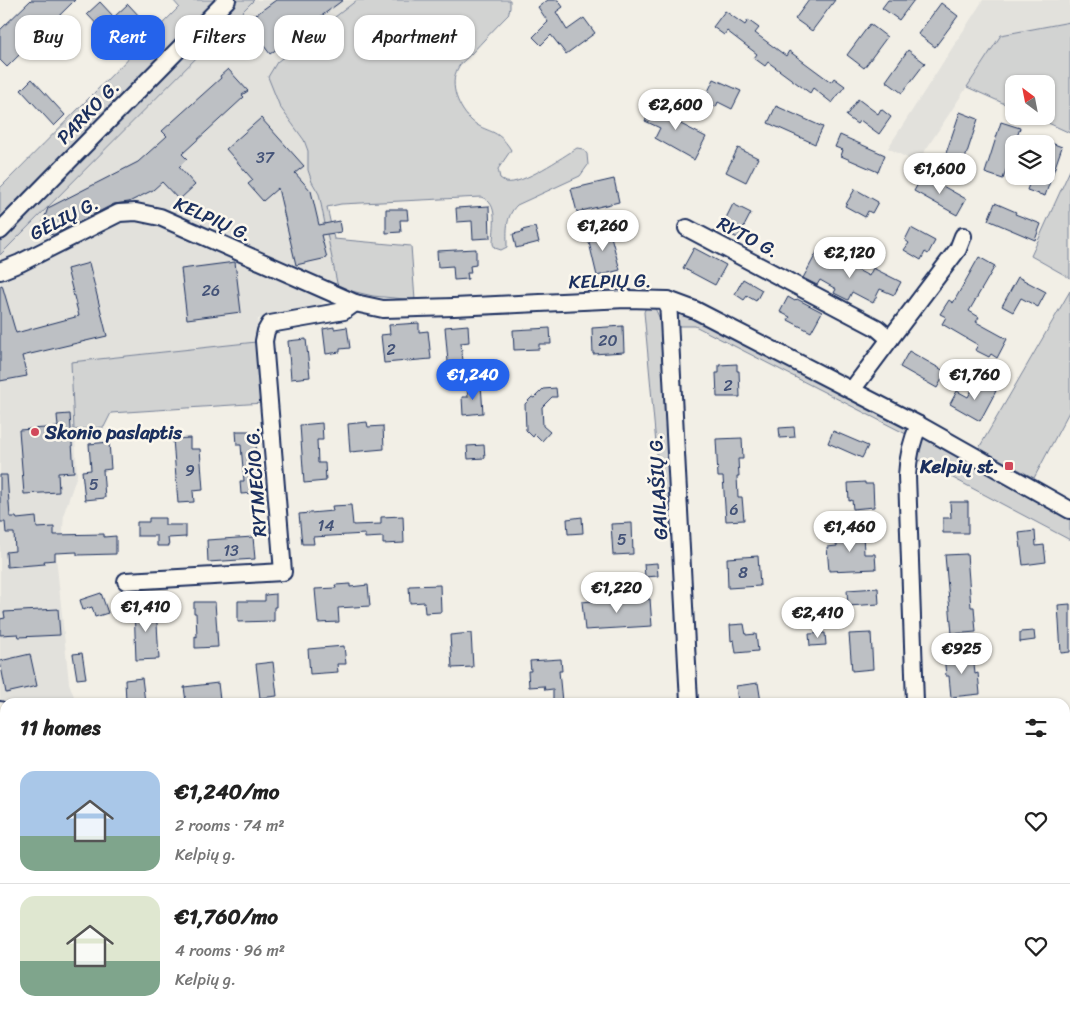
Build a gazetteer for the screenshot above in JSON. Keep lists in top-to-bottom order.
{
  "streets": {
    "street": [
      "PARKO G.",
      "GĖLIŲ G.",
      "KELPIŲ G.",
      "RYTO G.",
      "RYTMEČIO G.",
      "GAILAŠIŲ G."
    ]
  },
  "crossings": [
    ["GĖLIŲ G.", "KELPIŲ G."],
    ["KELPIŲ G.", "RYTMEČIO G."],
    ["KELPIŲ G.", "GAILAŠIŲ G."]
  ],
  "places": {
    "other": ["Skonio paslaptis"],
    "transit": ["Kelpių st."]
  },
  "house_numbers": [
    "37",
    "26",
    "20",
    "2",
    "2",
    "9",
    "5",
    "6",
    "14",
    "5",
    "13",
    "8"
  ],
  "north": "top left",
  "page": {
    "chip": [
      "Buy",
      "Rent",
      "Filters",
      "New",
      "Apartment"
    ],
    "price": [
      "€2,600",
      "€1,600",
      "€1,260",
      "€2,120",
      "€1,240",
      "€1,760",
      "€1,460",
      "€1,220",
      "€1,410",
      "€2,410",
      "€925"
    ],
    "heading": "11 homes",
    "list": [
      {
        "name": "€1,240/mo",
        "note": "2 rooms · 74 m² · Kelpių g."
      },
      {
        "name": "€1,760/mo",
        "note": "4 rooms · 96 m² · Kelpių g."
      }
    ]
  }
}
